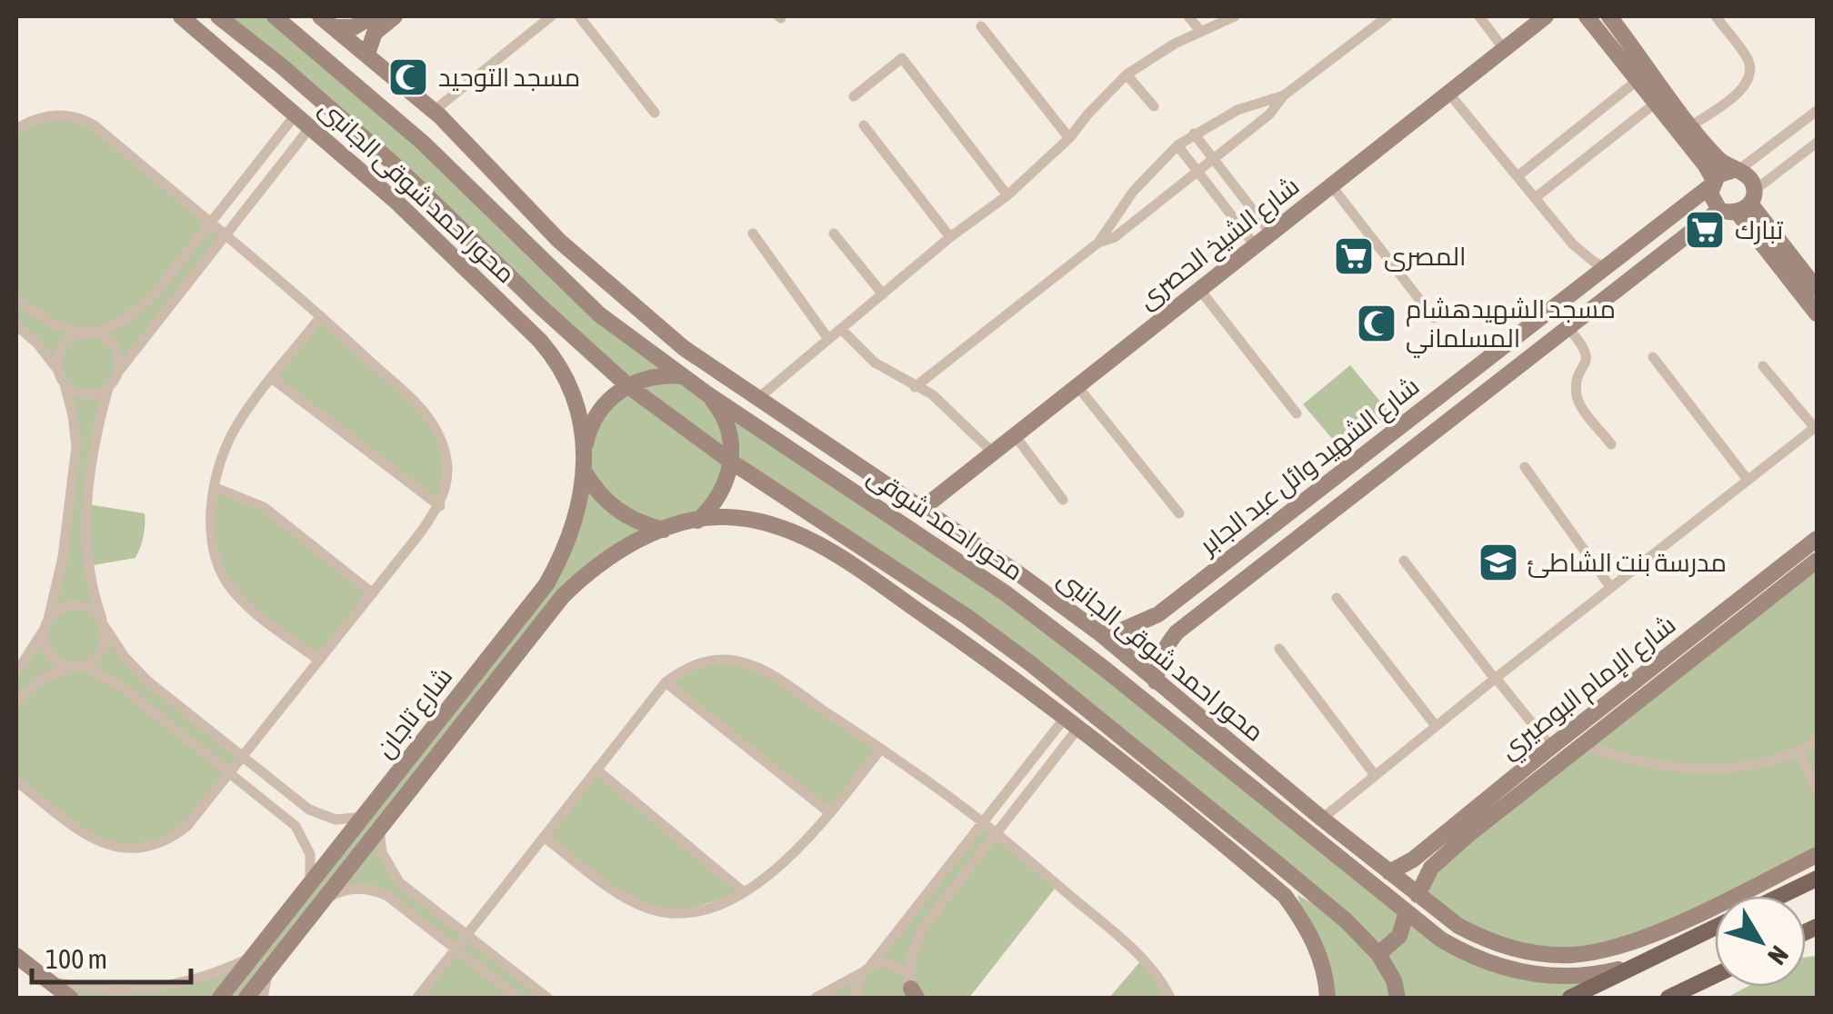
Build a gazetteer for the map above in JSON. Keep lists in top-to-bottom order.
{
  "streets": {
    "street": [
      "محور احمد شوقى الجانبى",
      "شارع الشيخ الحصرى",
      "شارع الشهيد وائل عبد الجابر",
      "محور احمد شوقى",
      "شارع الإمام البوصيري",
      "شارع تاجان"
    ]
  },
  "crossings": [
    ["محور احمد شوقى الجانبى", "شارع الشيخ الحصرى"],
    ["محور احمد شوقى الجانبى", "شارع الشهيد وائل عبد الجابر"],
    ["محور احمد شوقى الجانبى", "شارع الإمام البوصيري"],
    ["محور احمد شوقى الجانبى", "شارع تاجان"]
  ],
  "places": {
    "mosque": ["مسجد التوحيد", "مسجد الشهيدهشام المسلماني"],
    "supermarket": ["تبارك", "المصرى"],
    "school or university": ["مدرسة بنت الشاطئ"]
  },
  "scale_bar": "100 m",
  "north": "bottom right"
}
